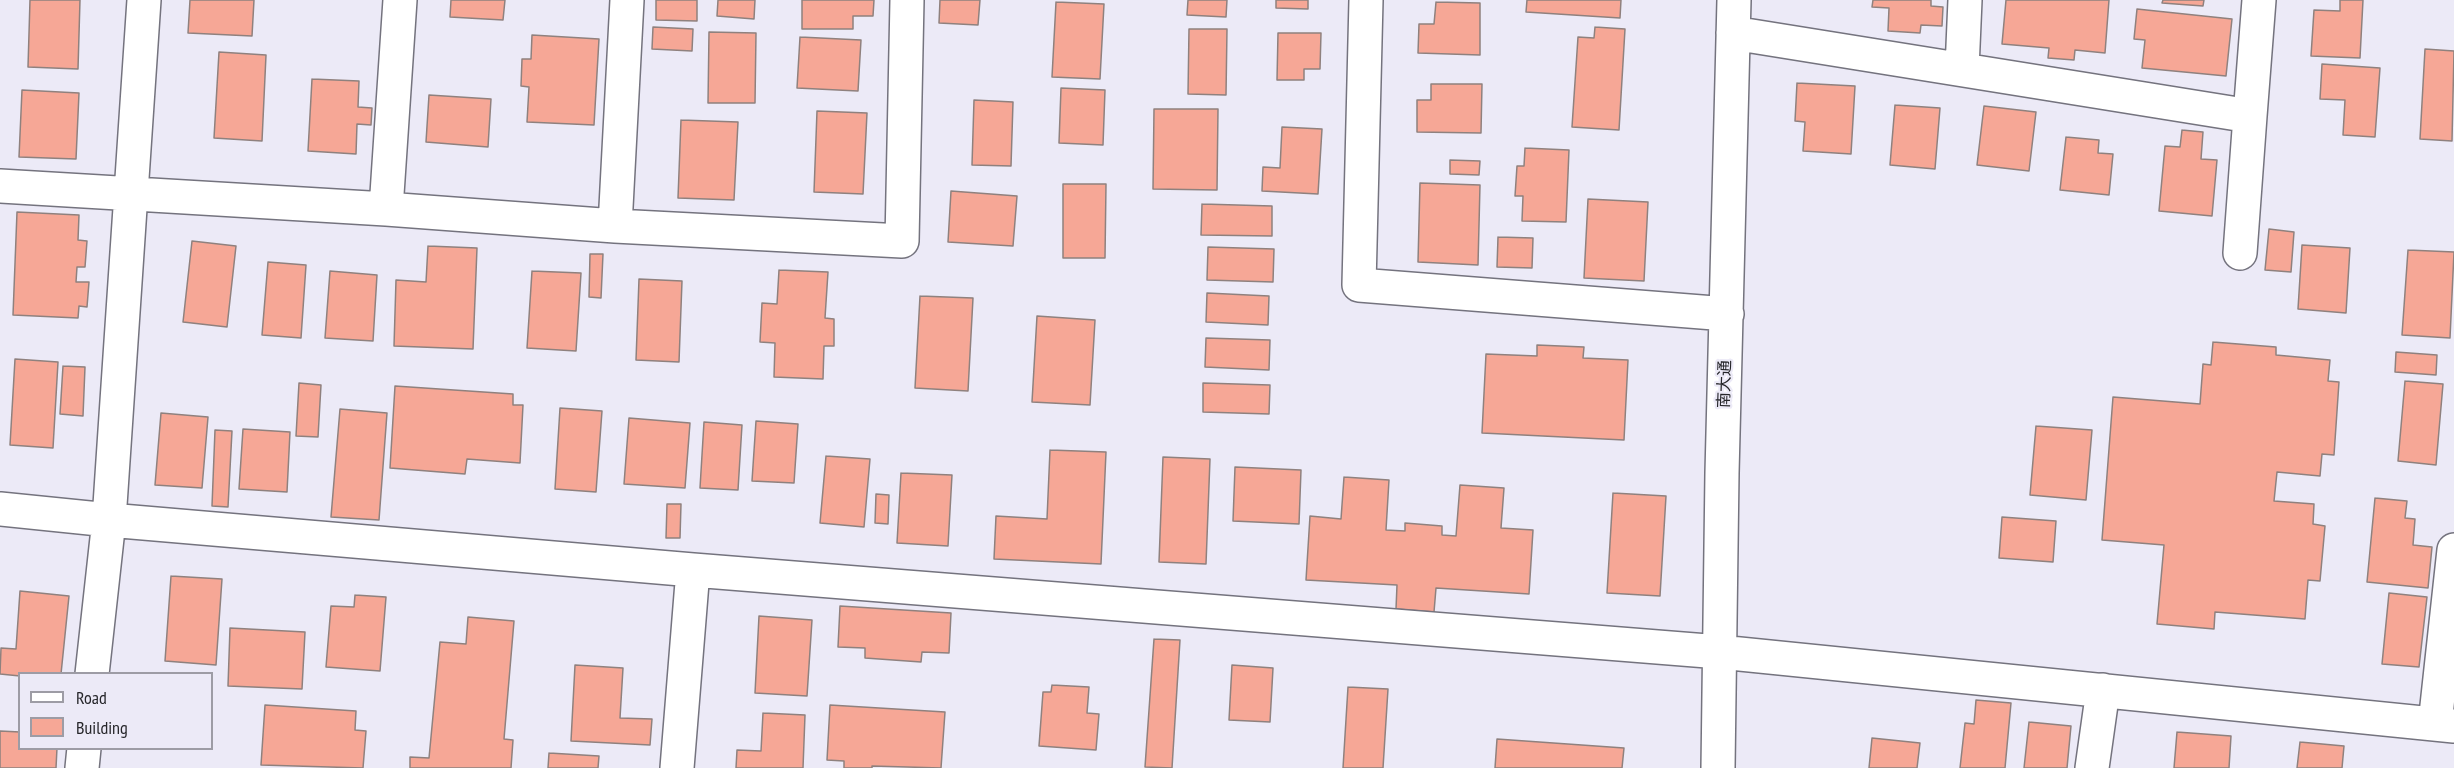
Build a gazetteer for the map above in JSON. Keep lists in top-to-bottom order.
{
  "streets": {
    "street": ["南大通"]
  },
  "legend": ["Road", "Building"]
}
